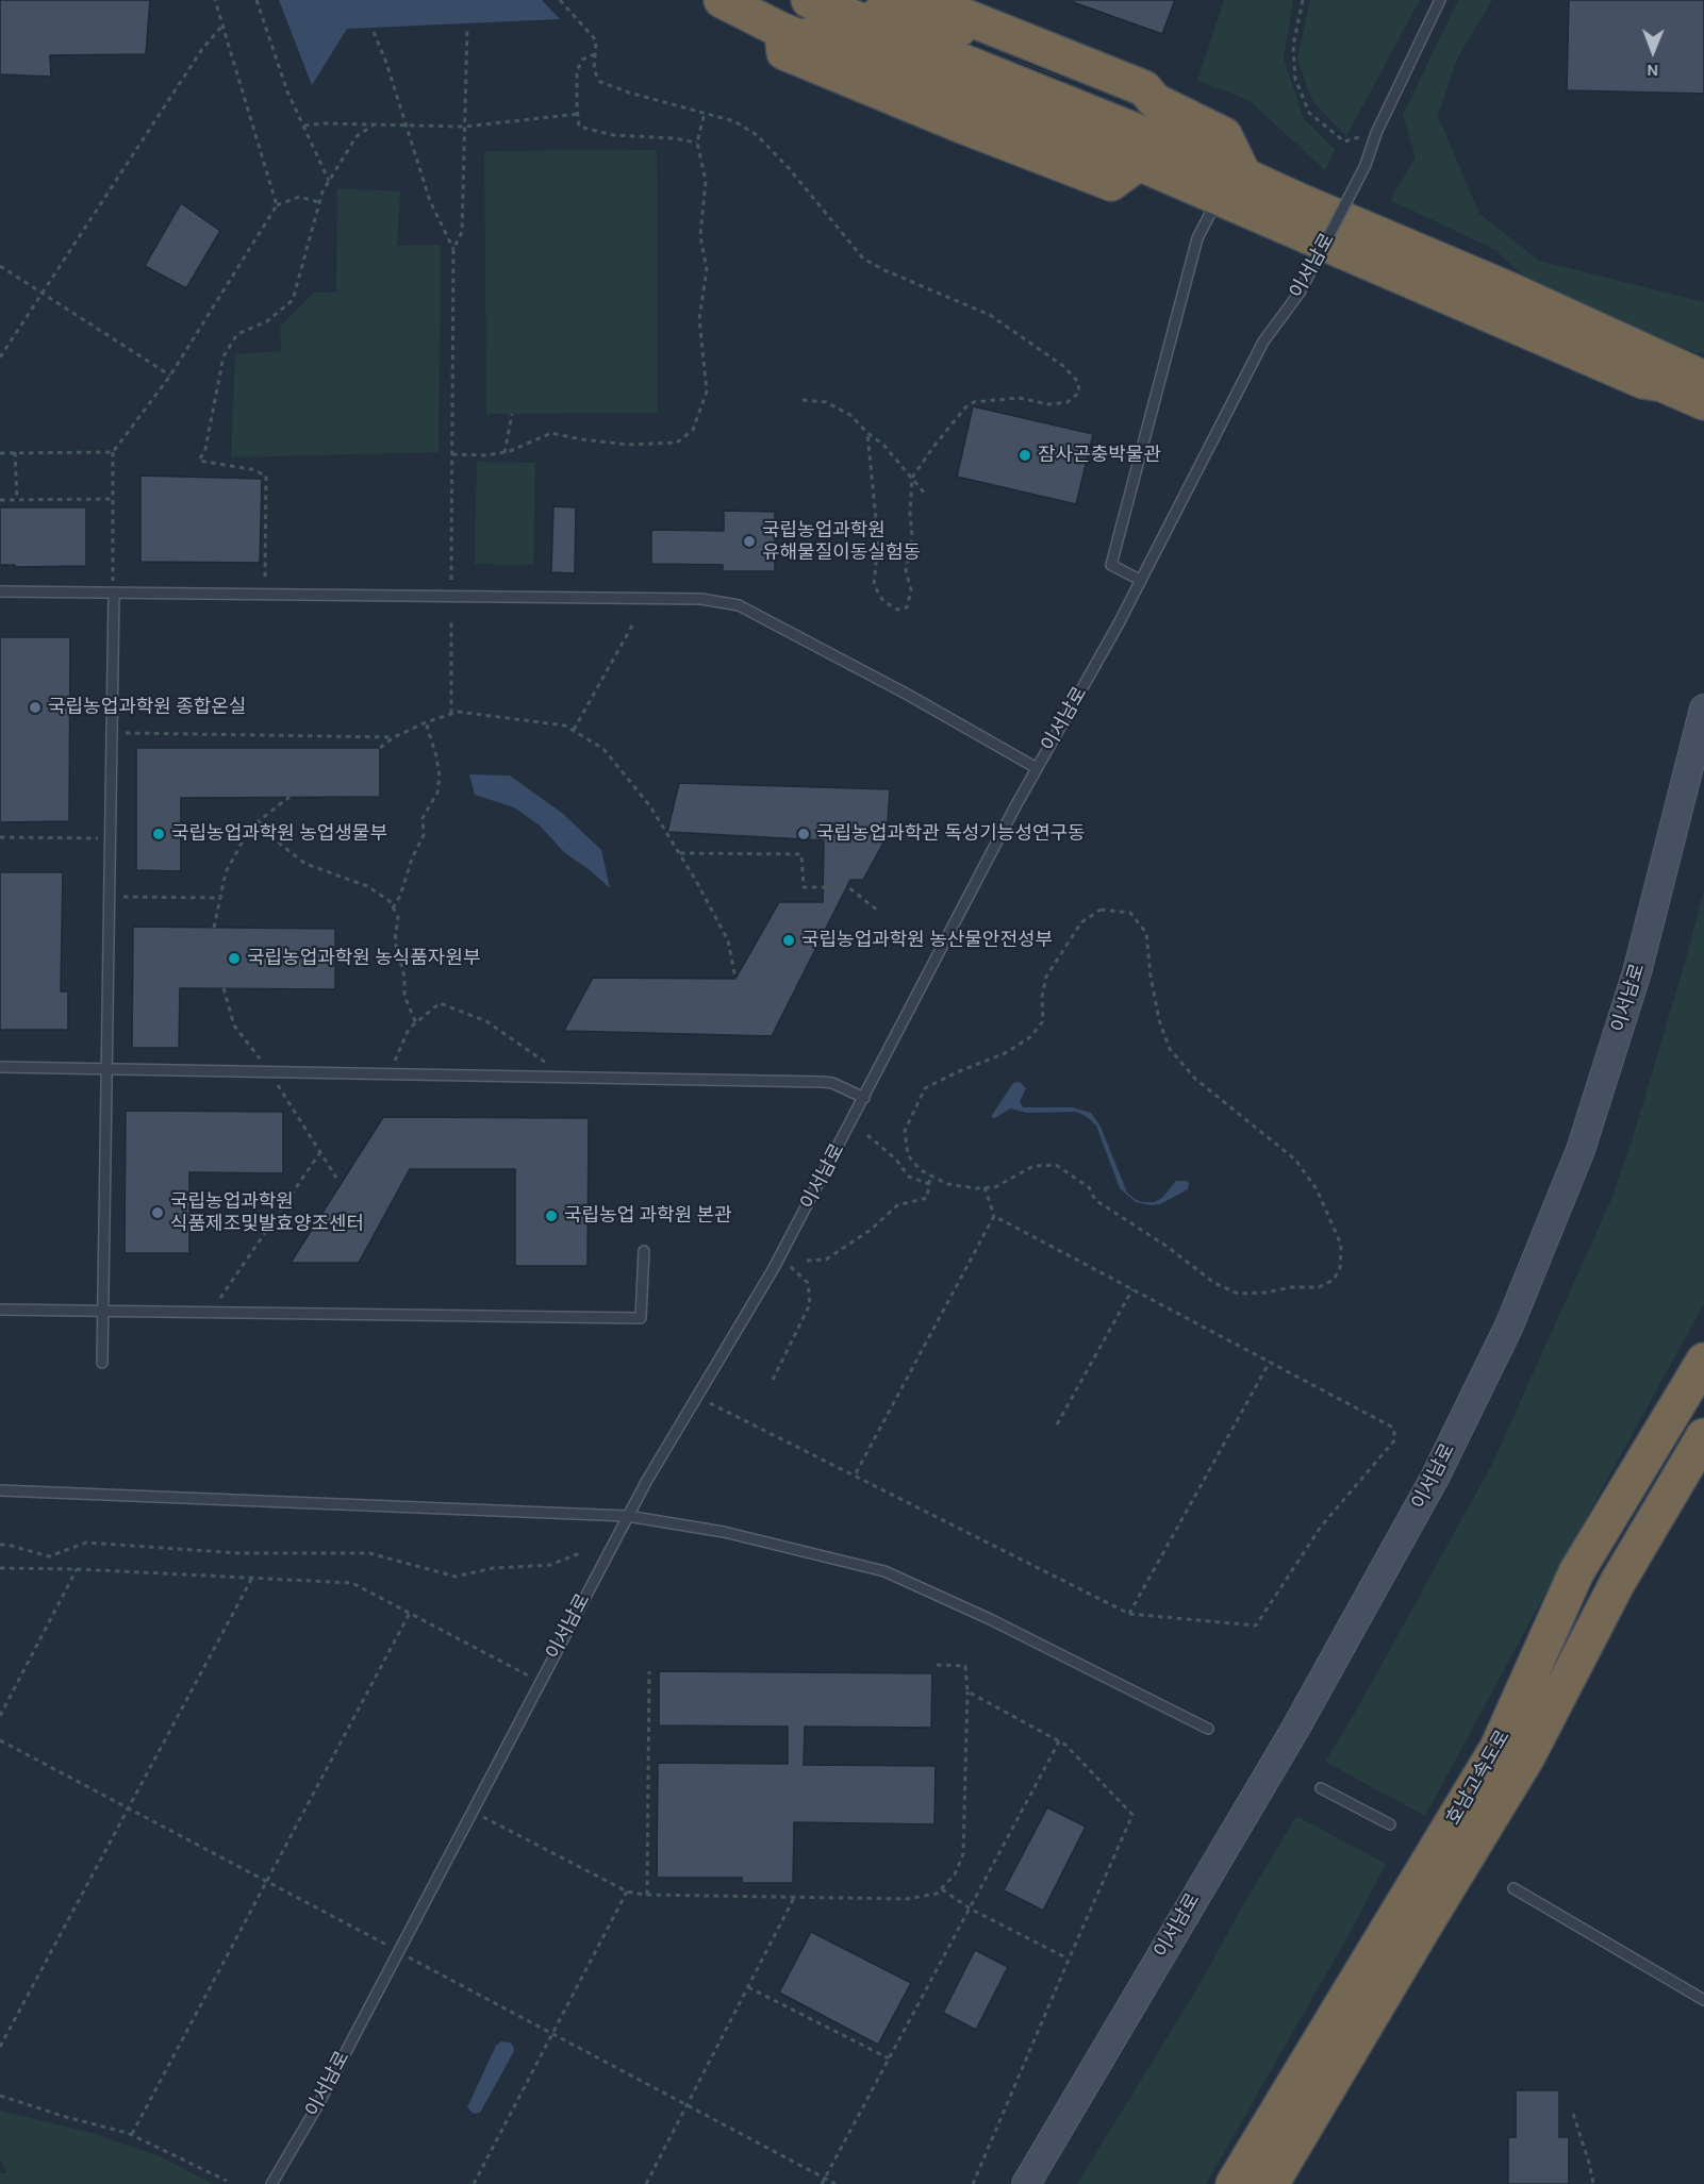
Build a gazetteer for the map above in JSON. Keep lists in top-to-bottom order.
{
  "streets": {
    "highway": ["호남고속도로"],
    "main road": ["이서남로"]
  },
  "places": [
    "잠사곤충박물관",
    "국립농업과학원 유해물질이동실험동",
    "국립농업과학원 종합온실",
    "국립농업과학원 농업생물부",
    "국립농업과학관 독성기능성연구동",
    "국립농업과학원 농산물안전성부",
    "국립농업과학원 농식품자원부",
    "국립농업과학원 식품제조및발효양조센터",
    "국립농업 과학원 본관"
  ],
  "north": "bottom"
}
